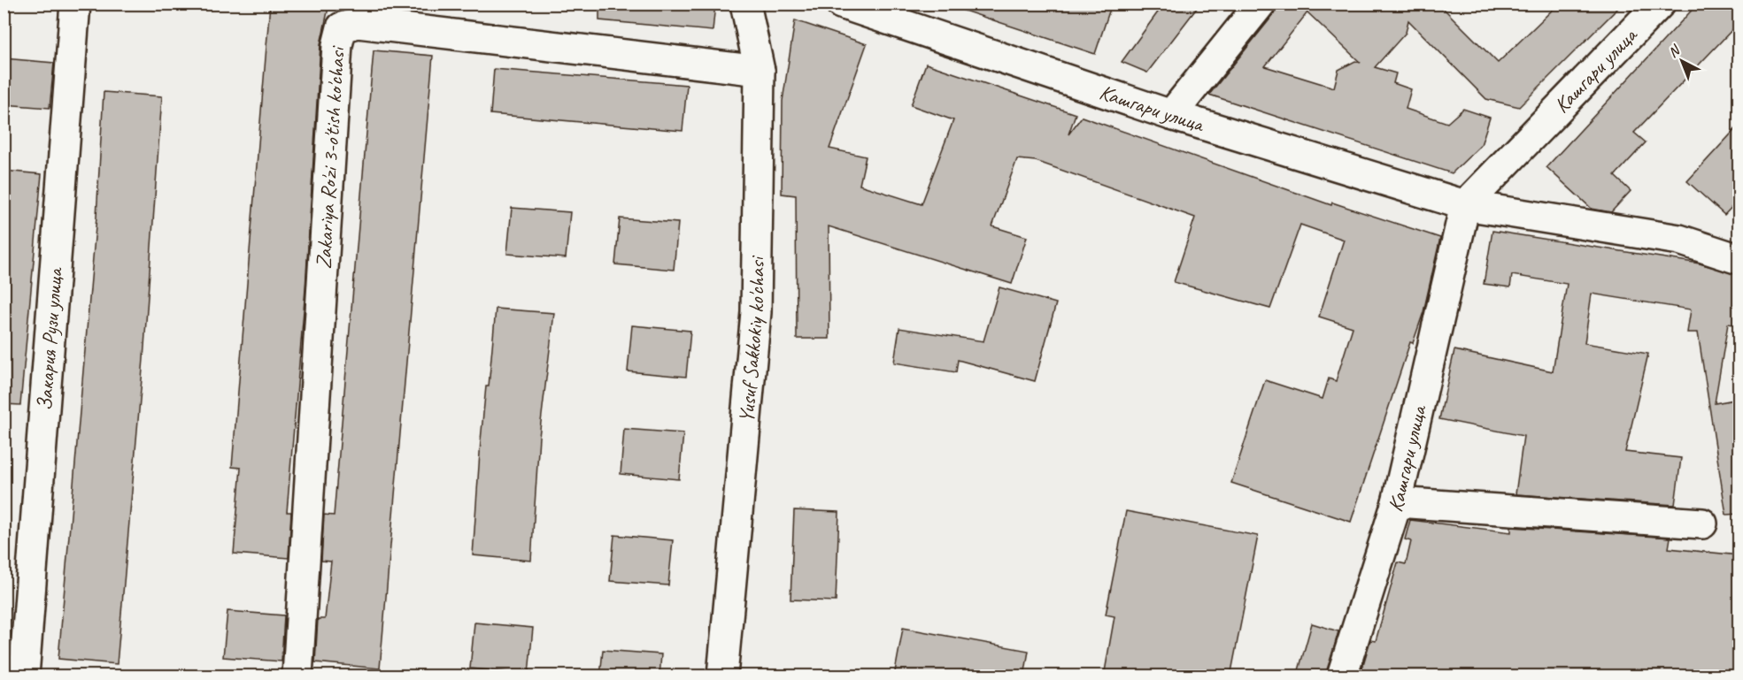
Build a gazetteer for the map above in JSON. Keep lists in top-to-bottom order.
{
  "streets": {
    "street": [
      "Кашгари улица",
      "Zakariya Ro'zi 3-o'tish ko'chasi",
      "Закария Рузи улица",
      "Yusuf Sakkokiy ko'chasi"
    ]
  },
  "crossings": [
    ["Zakariya Ro'zi 3-o'tish ko'chasi", "Yusuf Sakkokiy ko'chasi"]
  ],
  "north": "top left"
}
